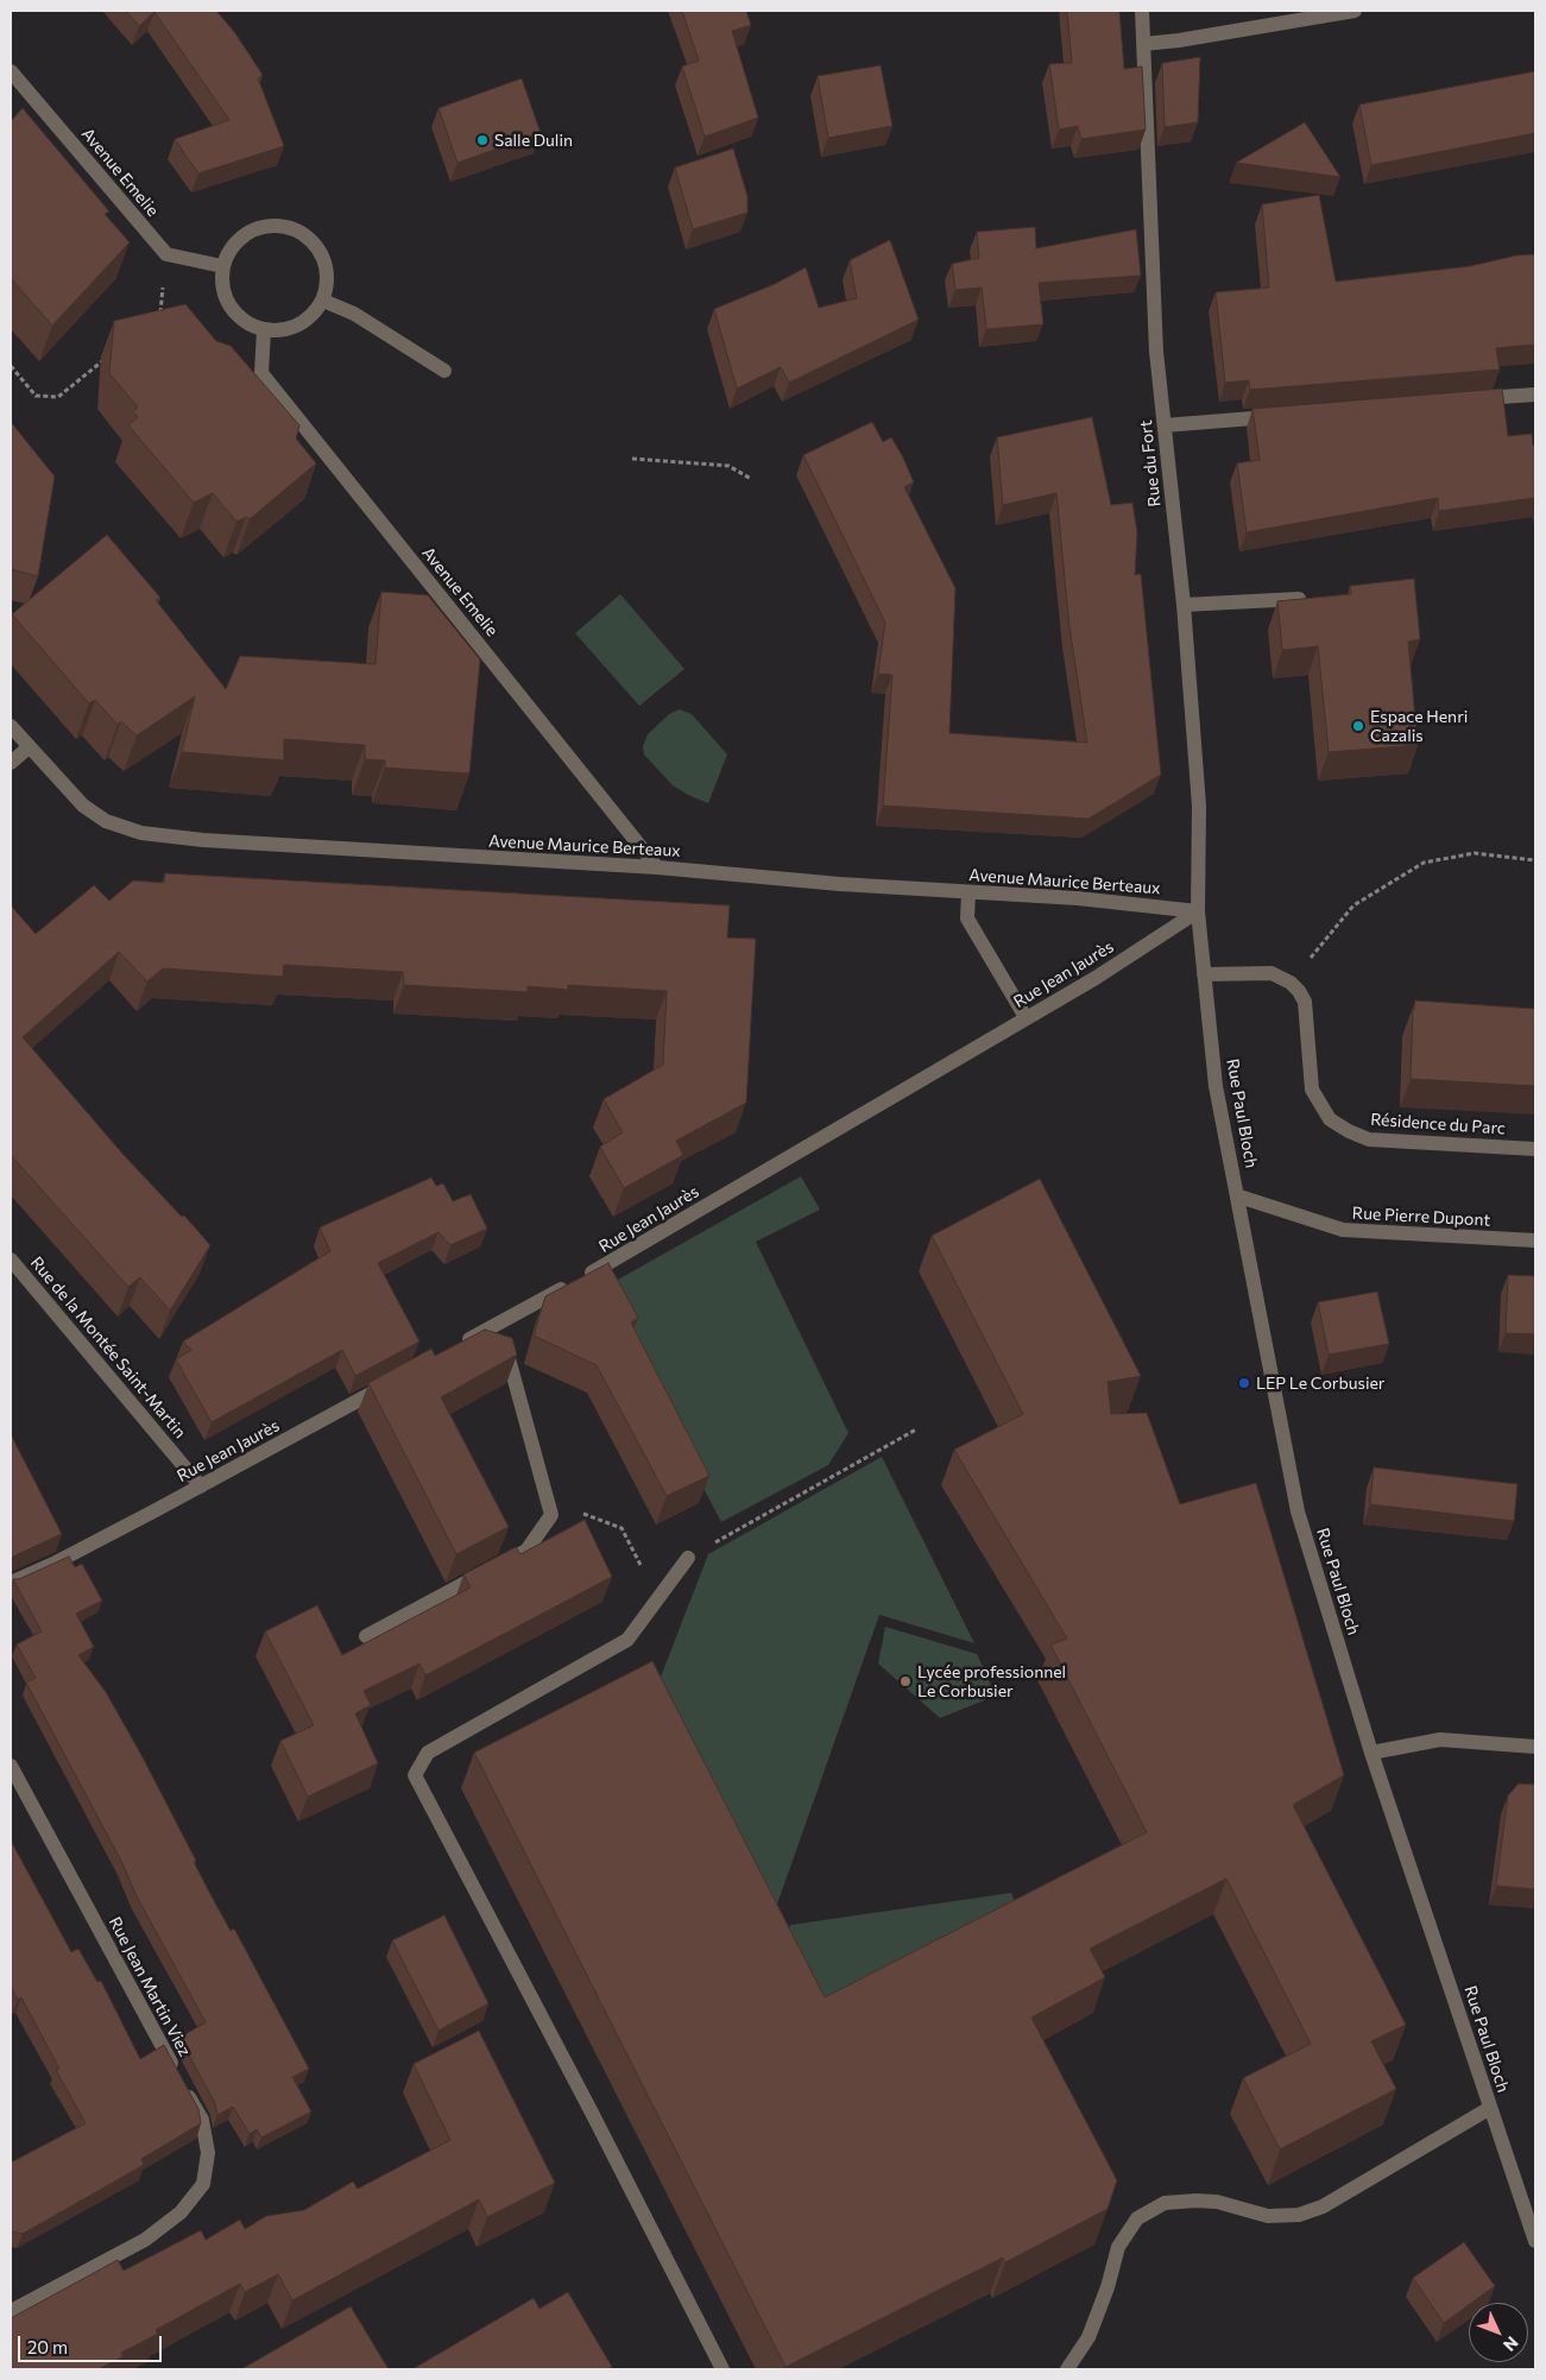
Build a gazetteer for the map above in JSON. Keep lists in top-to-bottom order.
{
  "streets": {
    "street": [
      "Avenue Emelie",
      "Rue du Fort",
      "Avenue Maurice Berteaux",
      "Rue Jean Jaurès",
      "Rue Paul Bloch",
      "Résidence du Parc",
      "Rue Pierre Dupont",
      "Rue de la Montée Saint-Martin",
      "Rue Jean Martin Viez"
    ]
  },
  "crossings": [
    ["Avenue Emelie", "Avenue Maurice Berteaux"],
    ["Rue du Fort", "Avenue Maurice Berteaux"],
    ["Rue du Fort", "Rue Jean Jaurès"],
    ["Rue du Fort", "Rue Paul Bloch"],
    ["Avenue Maurice Berteaux", "Rue Jean Jaurès"],
    ["Avenue Maurice Berteaux", "Rue Paul Bloch"],
    ["Rue Jean Jaurès", "Rue Paul Bloch"],
    ["Rue Jean Jaurès", "Rue de la Montée Saint-Martin"],
    ["Rue Paul Bloch", "Rue Pierre Dupont"]
  ],
  "places": [
    "Salle Dulin",
    "Espace Henri Cazalis",
    "LEP Le Corbusier",
    "Lycée professionnel Le Corbusier"
  ],
  "scale_bar": "20 m",
  "north": "bottom right"
}
